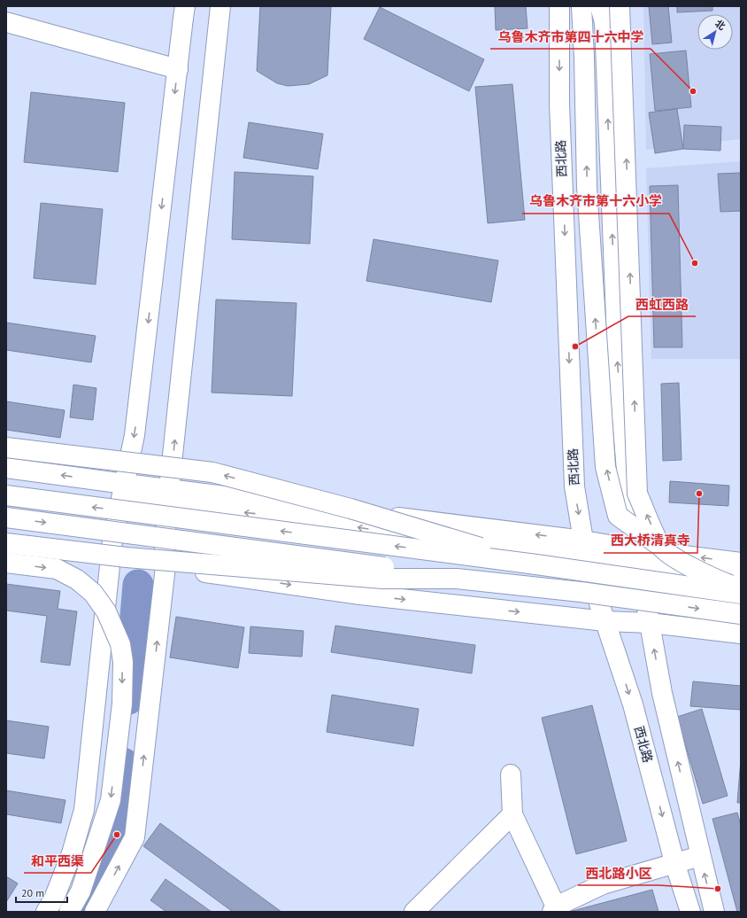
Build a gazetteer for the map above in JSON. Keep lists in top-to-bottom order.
{
  "streets": {
    "main road": ["西北路"]
  },
  "places": [
    "乌鲁木齐市第四十六中学",
    "乌鲁木齐市第十六小学",
    "西虹西路",
    "西大桥清真寺",
    "和平西渠",
    "西北路小区"
  ],
  "scale_bar": "20 m",
  "north": "top right"
}
